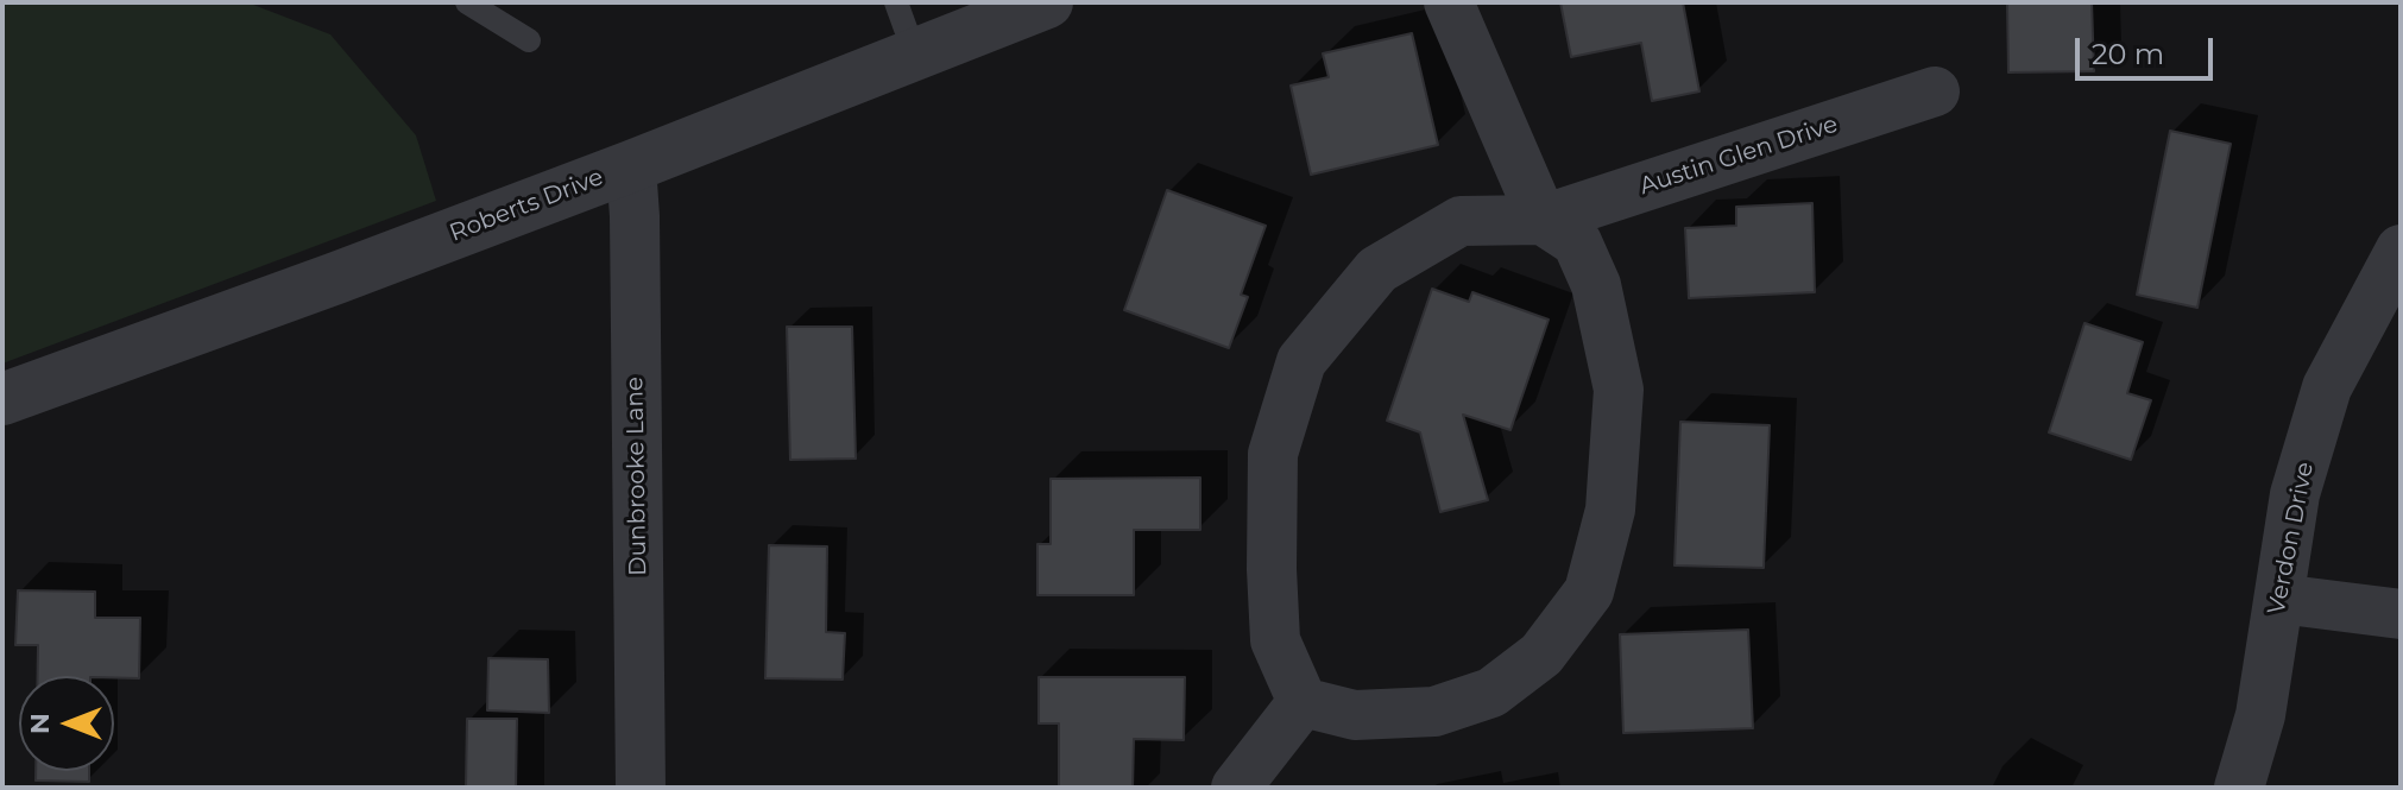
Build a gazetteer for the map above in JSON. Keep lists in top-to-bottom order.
{
  "streets": {
    "street": [
      "Austin Glen Drive",
      "Roberts Drive",
      "Dunbrooke Lane",
      "Verdon Drive"
    ]
  },
  "crossings": [
    ["Roberts Drive", "Dunbrooke Lane"]
  ],
  "scale_bar": "20 m",
  "north": "left"
}
